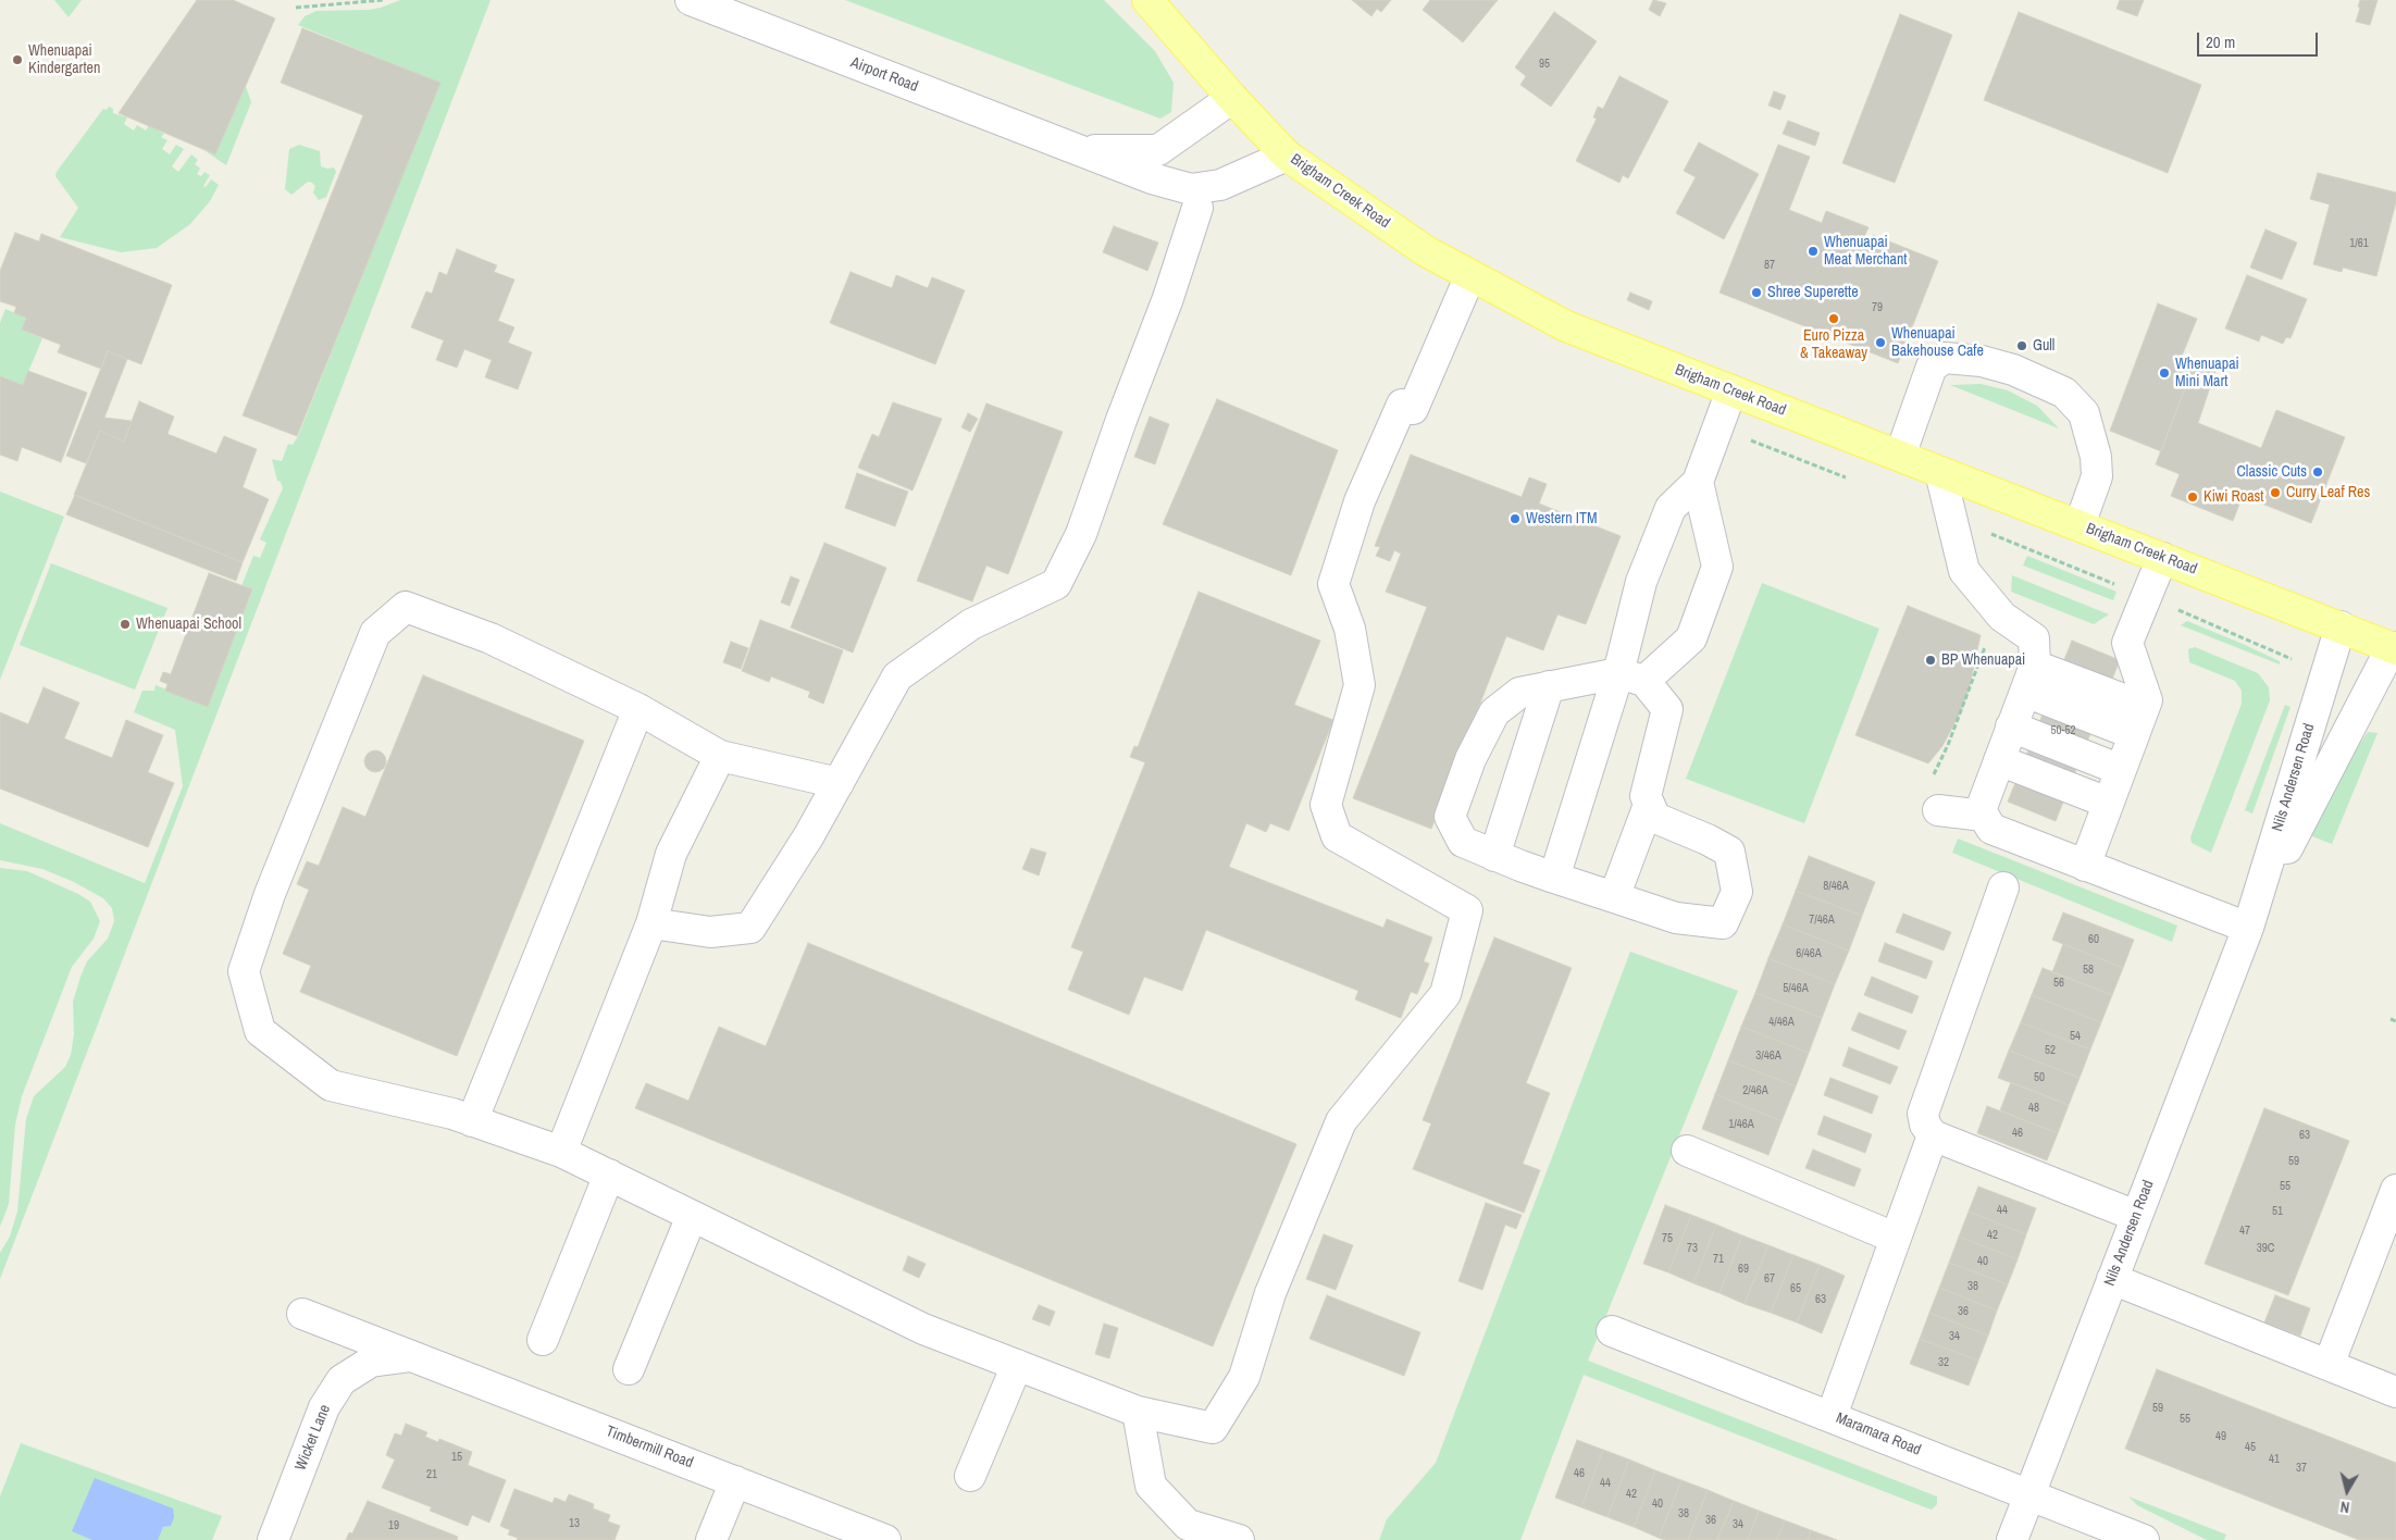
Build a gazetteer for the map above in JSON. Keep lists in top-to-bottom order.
{
  "streets": {
    "main road": ["Brigham Creek Road"],
    "street": [
      "Airport Road",
      "Nils Andersen Road",
      "Maramara Road",
      "Wicket Lane",
      "Timbermill Road"
    ]
  },
  "crossings": [
    ["Airport Road", "Brigham Creek Road"],
    ["Brigham Creek Road", "Nils Andersen Road"],
    ["Nils Andersen Road", "Maramara Road"],
    ["Wicket Lane", "Timbermill Road"]
  ],
  "places": [
    "Whenuapai Kindergarten",
    "Whenuapai Meat Merchant",
    "Shree Superette",
    "Euro Pizza & Takeaway",
    "Whenuapai Bakehouse Cafe",
    "Gull",
    "Whenuapai Mini Mart",
    "Classic Cuts",
    "Curry Leaf Res",
    "Kiwi Roast",
    "Western ITM",
    "Whenuapai School",
    "BP Whenuapai"
  ],
  "house_numbers": [
    "95",
    "1/61",
    "87",
    "79",
    "50-52",
    "8/46A",
    "7/46A",
    "60",
    "6/46A",
    "58",
    "56",
    "5/46A",
    "4/46A",
    "54",
    "52",
    "3/46A",
    "50",
    "2/46A",
    "48",
    "1/46A",
    "46",
    "63",
    "59",
    "55",
    "44",
    "51",
    "47",
    "42",
    "75",
    "73",
    "39C",
    "71",
    "40",
    "69",
    "67",
    "38",
    "65",
    "63",
    "36",
    "34",
    "32",
    "59",
    "55",
    "49",
    "45",
    "15",
    "41",
    "37",
    "46",
    "21",
    "44",
    "42",
    "40",
    "38",
    "36",
    "13",
    "34",
    "19"
  ],
  "scale_bar": "20 m",
  "north": "bottom"
}
